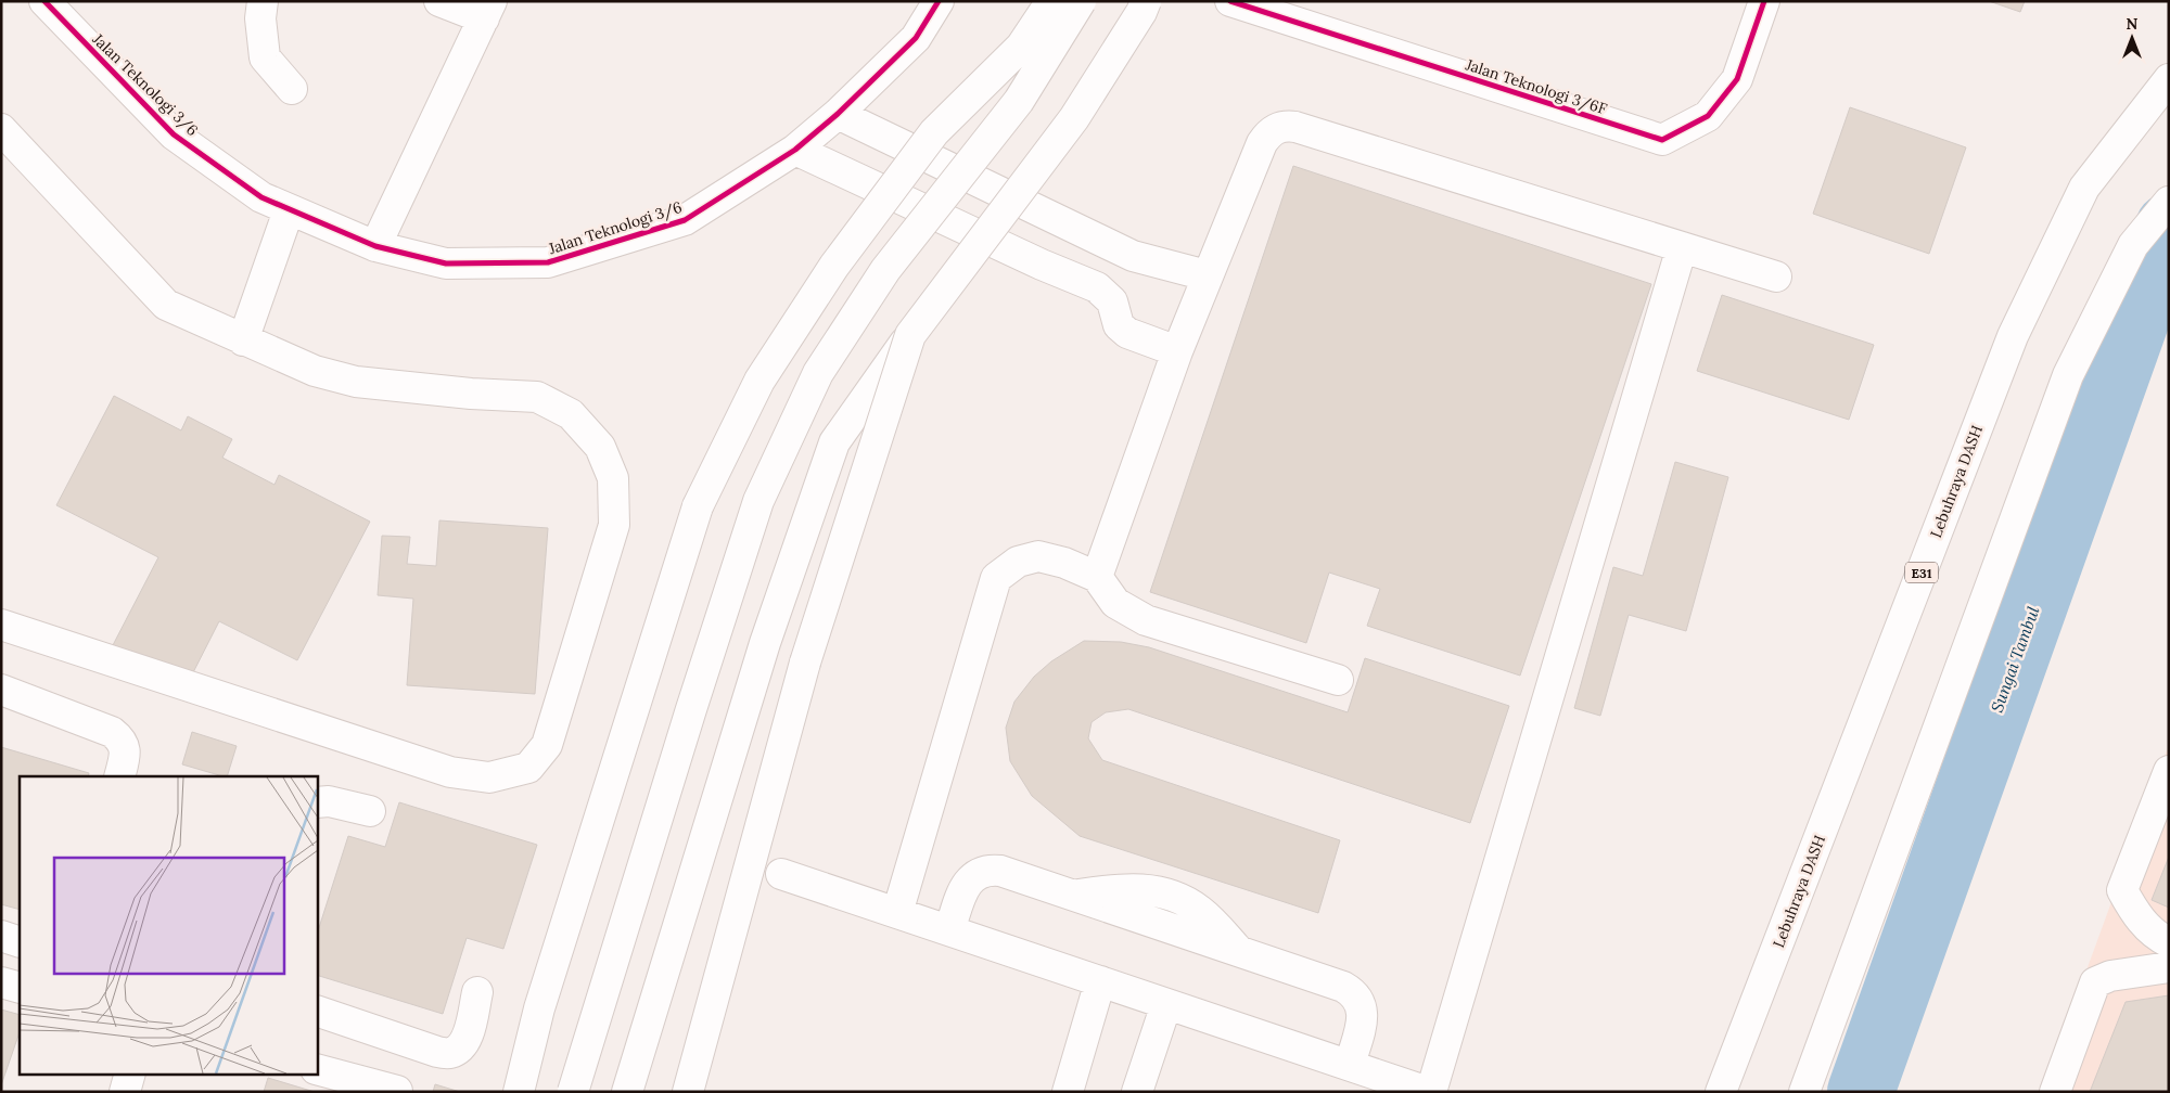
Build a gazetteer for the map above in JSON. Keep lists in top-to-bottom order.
{
  "streets": {
    "main road": [
      "Jalan Teknologi 3/6",
      "Jalan Teknologi 3/6F",
      "Lebuhraya DASH",
      "E31"
    ]
  },
  "water": ["Sungai Tambul"],
  "north": "top"
}
